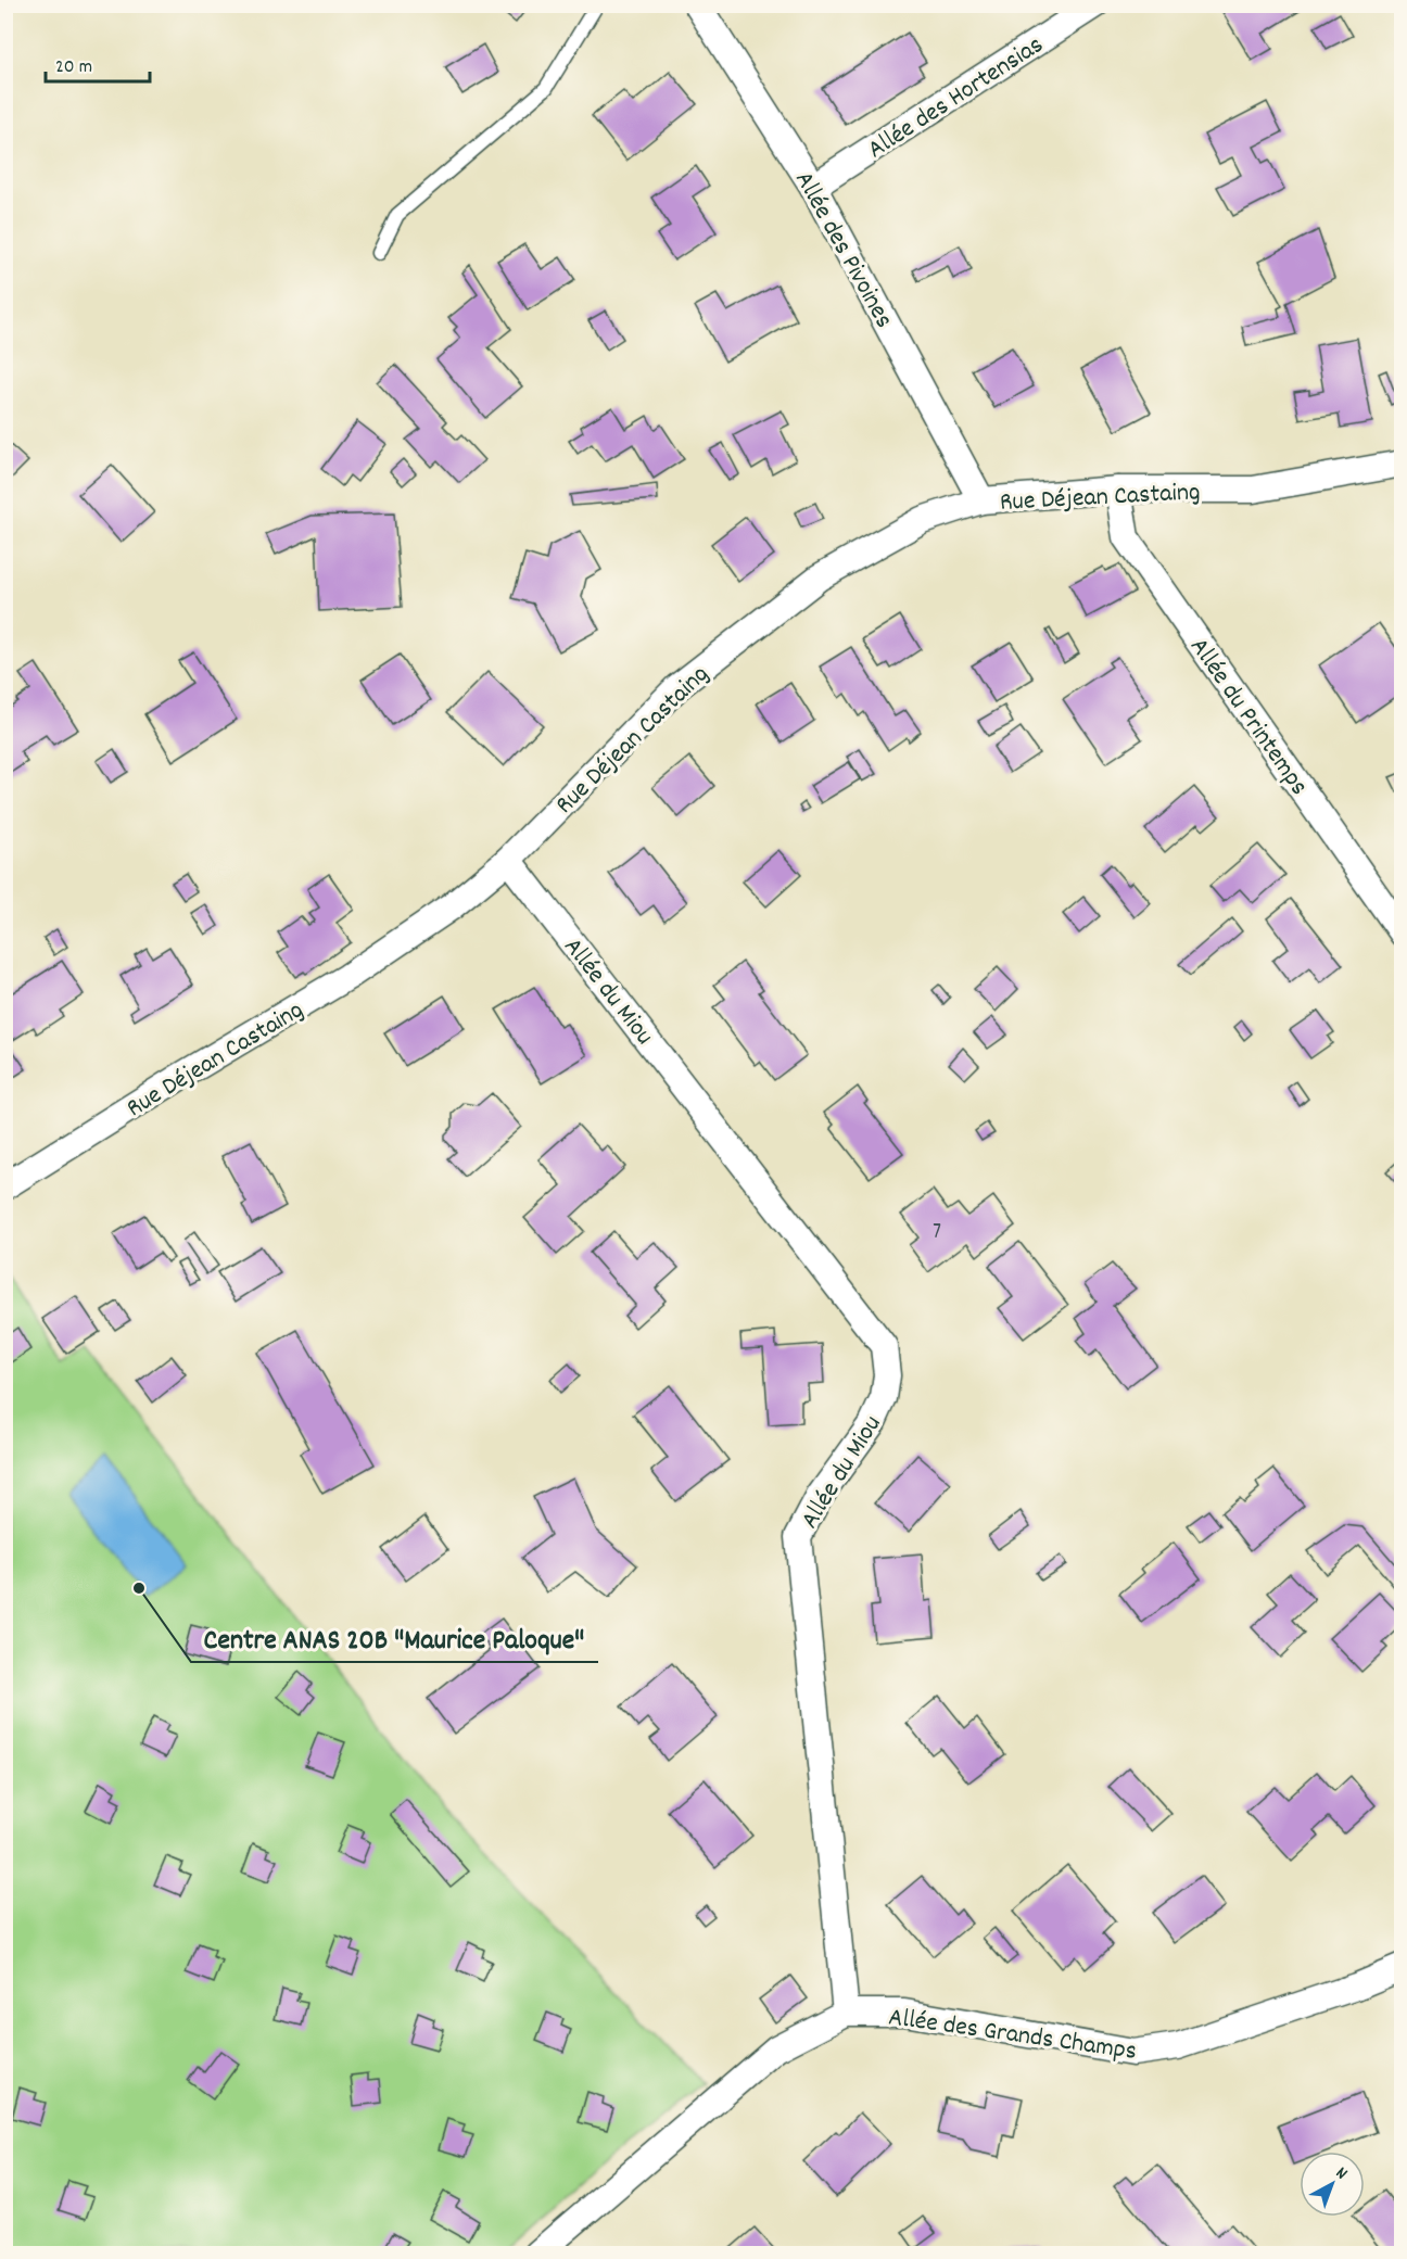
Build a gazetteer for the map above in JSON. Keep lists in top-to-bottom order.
{
  "streets": {
    "street": [
      "Allée des Hortensias",
      "Allée des Pivoines",
      "Rue Déjean Castaing",
      "Allée du Printemps",
      "Allée du Miou",
      "Allée des Grands Champs"
    ]
  },
  "crossings": [
    ["Allée des Hortensias", "Allée des Pivoines"],
    ["Allée des Pivoines", "Rue Déjean Castaing"],
    ["Rue Déjean Castaing", "Allée du Printemps"],
    ["Rue Déjean Castaing", "Allée du Miou"],
    ["Allée du Miou", "Allée des Grands Champs"]
  ],
  "places": ["Centre ANAS 20B \"Maurice Paloque\""],
  "house_numbers": ["7"],
  "scale_bar": "20 m",
  "north": "top right"
}
